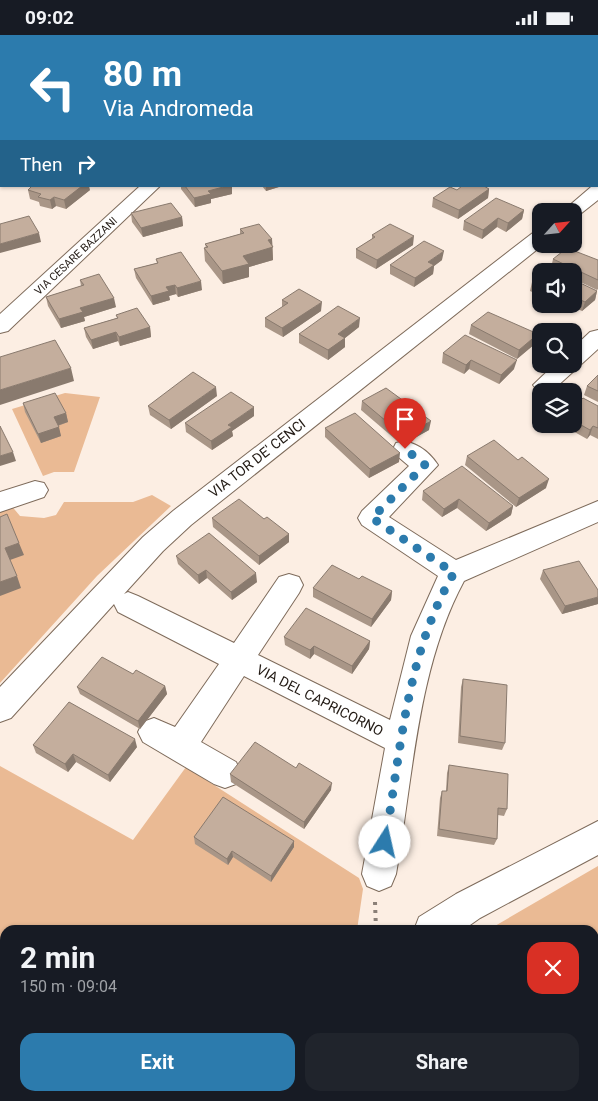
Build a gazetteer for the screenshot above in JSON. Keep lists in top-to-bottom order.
{
  "streets": {
    "street": ["VIA CESARE BAZZANI", "VIA TOR DE' CENCI", "VIA DEL CAPRICORNO"]
  },
  "north": "top right",
  "page": {
    "status": "09:02",
    "turn": ["80 m", "Via Andromeda"],
    "then": "Then",
    "heading": ["2 min", "150 m · 09:04"],
    "buttons": ["Exit", "Share"]
  }
}
